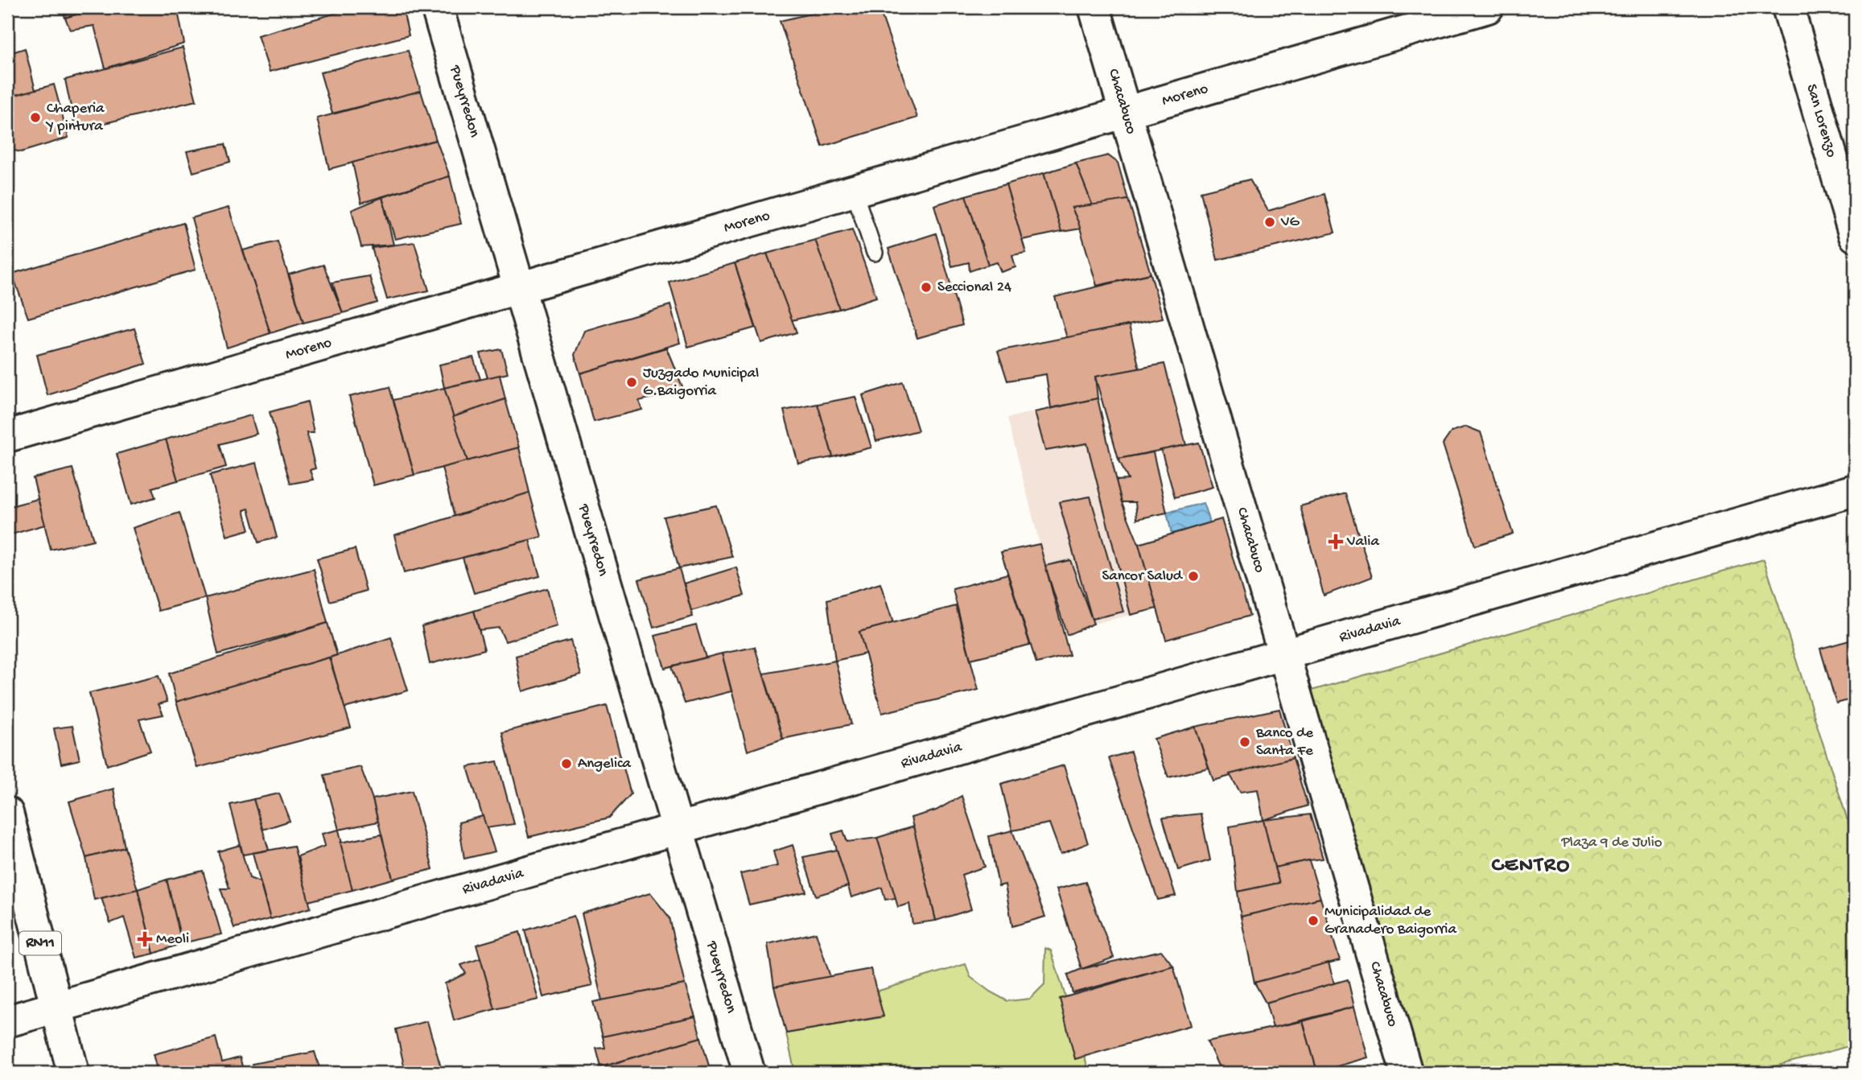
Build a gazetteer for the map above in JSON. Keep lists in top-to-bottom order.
{
  "streets": {
    "street": [
      "Moreno",
      "Pueyrredon",
      "Chacabuco",
      "San Lorenzo",
      "Rivadavia",
      "RN11"
    ]
  },
  "crossings": [
    ["Moreno", "Pueyrredon"],
    ["Moreno", "Chacabuco"],
    ["Pueyrredon", "Rivadavia"],
    ["Chacabuco", "Rivadavia"],
    ["Rivadavia", "RN11"]
  ],
  "districts": ["CENTRO"],
  "parks": ["Plaza 9 de Julio"],
  "places": {
    "other": [
      "Chaperia Y pintura",
      "VG",
      "Seccional 24",
      "Juzgado Municipal G.Baigorria",
      "Sancor Salud",
      "Banco de Santa Fe",
      "Angelica",
      "Municipalidad de Granadero Baigorria"
    ],
    "health": ["Valia", "Meoli"]
  }
}
